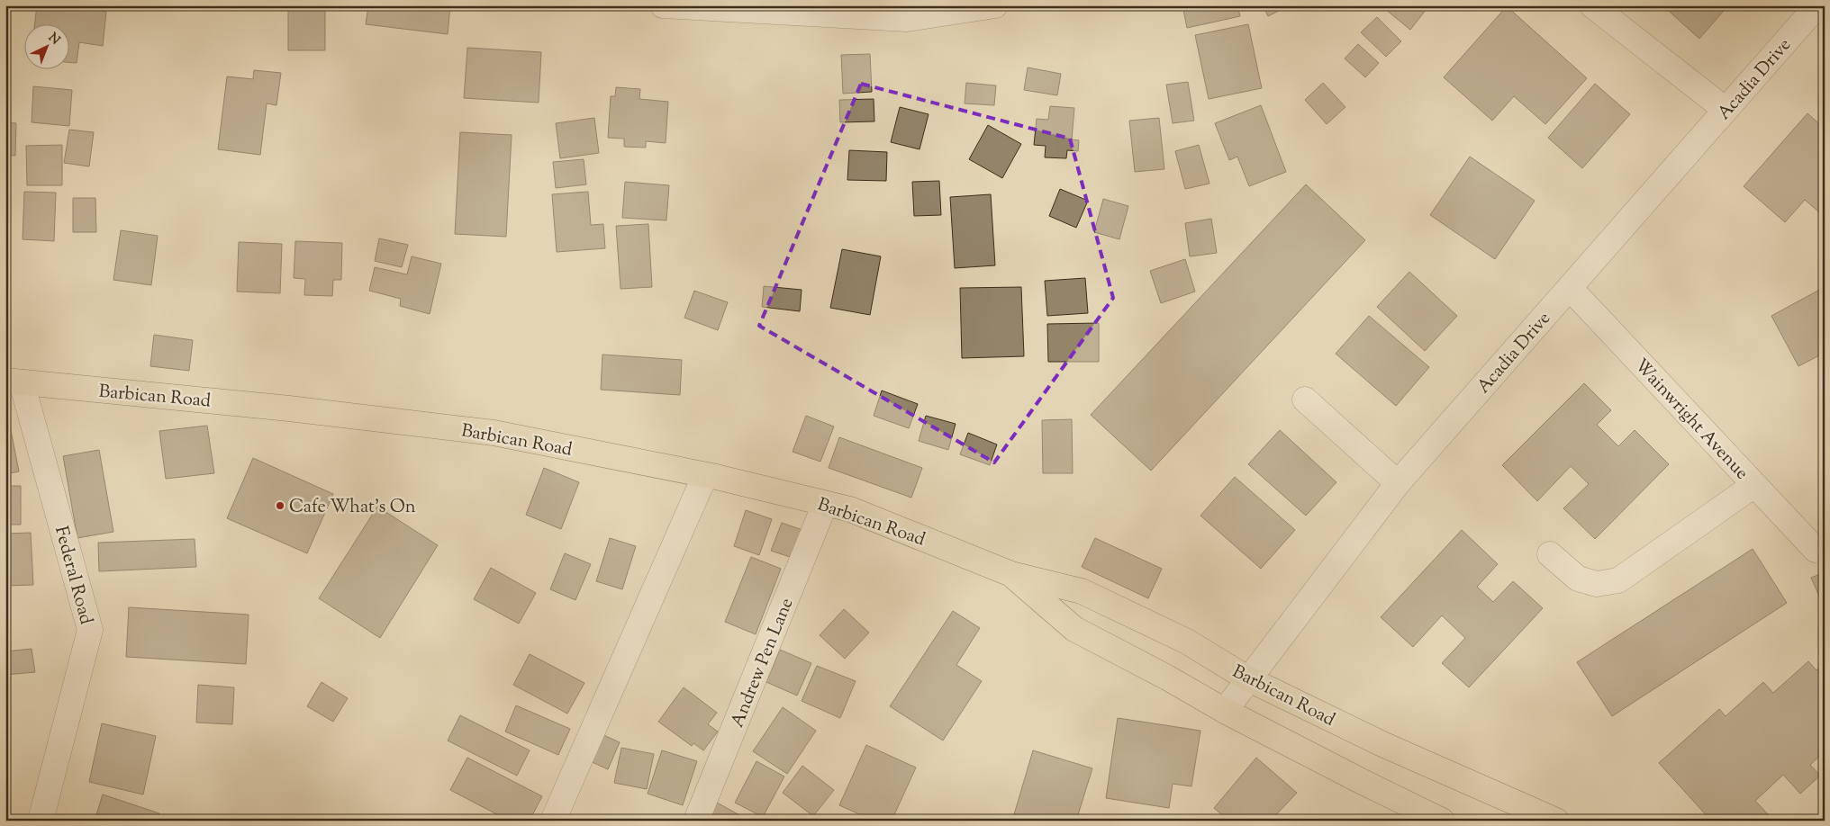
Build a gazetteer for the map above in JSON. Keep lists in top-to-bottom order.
{
  "streets": {
    "main road": ["Barbican Road"],
    "street": [
      "Acadia Drive",
      "Wainwright Avenue",
      "Federal Road",
      "Andrew Pen Lane"
    ]
  },
  "crossings": [
    ["Acadia Drive", "Barbican Road"],
    ["Acadia Drive", "Wainwright Avenue"],
    ["Barbican Road", "Federal Road"],
    ["Barbican Road", "Andrew Pen Lane"]
  ],
  "places": ["Cafe What's On"],
  "north": "top right"
}
